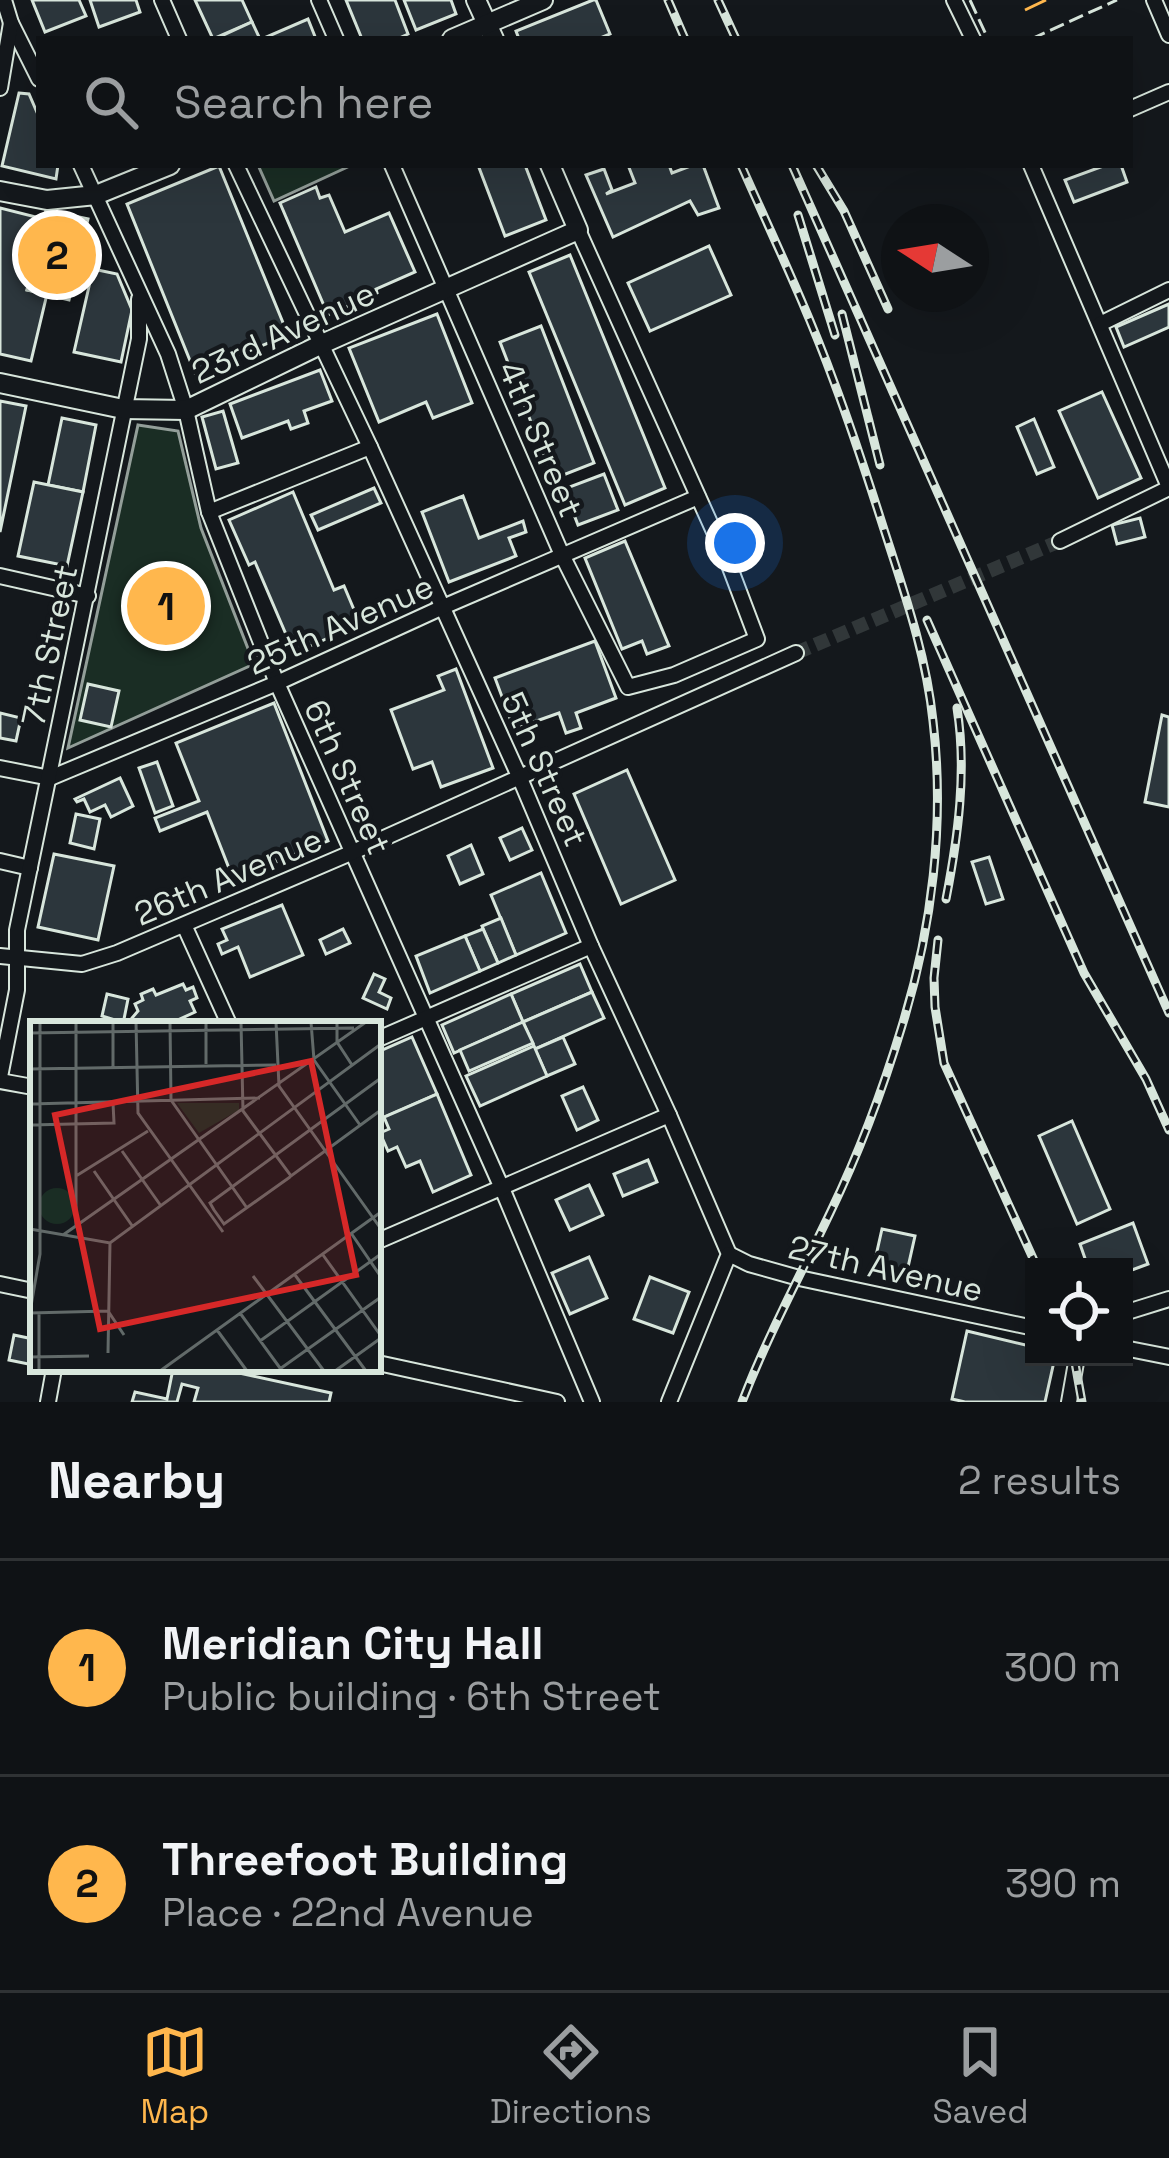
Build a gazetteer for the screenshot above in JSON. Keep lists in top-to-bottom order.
{
  "streets": {
    "main road": ["23rd Avenue"],
    "street": [
      "4th Street",
      "25th Avenue",
      "7th Street",
      "5th Street",
      "6th Street",
      "26th Avenue",
      "27th Avenue"
    ]
  },
  "crossings": [
    ["23rd Avenue", "4th Street"],
    ["23rd Avenue", "7th Street"],
    ["23rd Avenue", "5th Street"],
    ["23rd Avenue", "6th Street"],
    ["4th Street", "25th Avenue"],
    ["25th Avenue", "7th Street"],
    ["25th Avenue", "5th Street"],
    ["25th Avenue", "6th Street"],
    ["7th Street", "6th Street"],
    ["7th Street", "26th Avenue"],
    ["5th Street", "26th Avenue"],
    ["5th Street", "27th Avenue"],
    ["6th Street", "26th Avenue"]
  ],
  "north": "left",
  "page": {
    "search": "Search here",
    "pins": ["2", "1"],
    "heading": ["Nearby", "2 results"],
    "list": [
      {
        "mark": "1",
        "name": "Meridian City Hall",
        "note": "Public building · 6th Street",
        "value": "300 m"
      },
      {
        "mark": "2",
        "name": "Threefoot Building",
        "note": "Place · 22nd Avenue",
        "value": "390 m"
      }
    ],
    "nav": ["Map", "Directions", "Saved"]
  }
}
